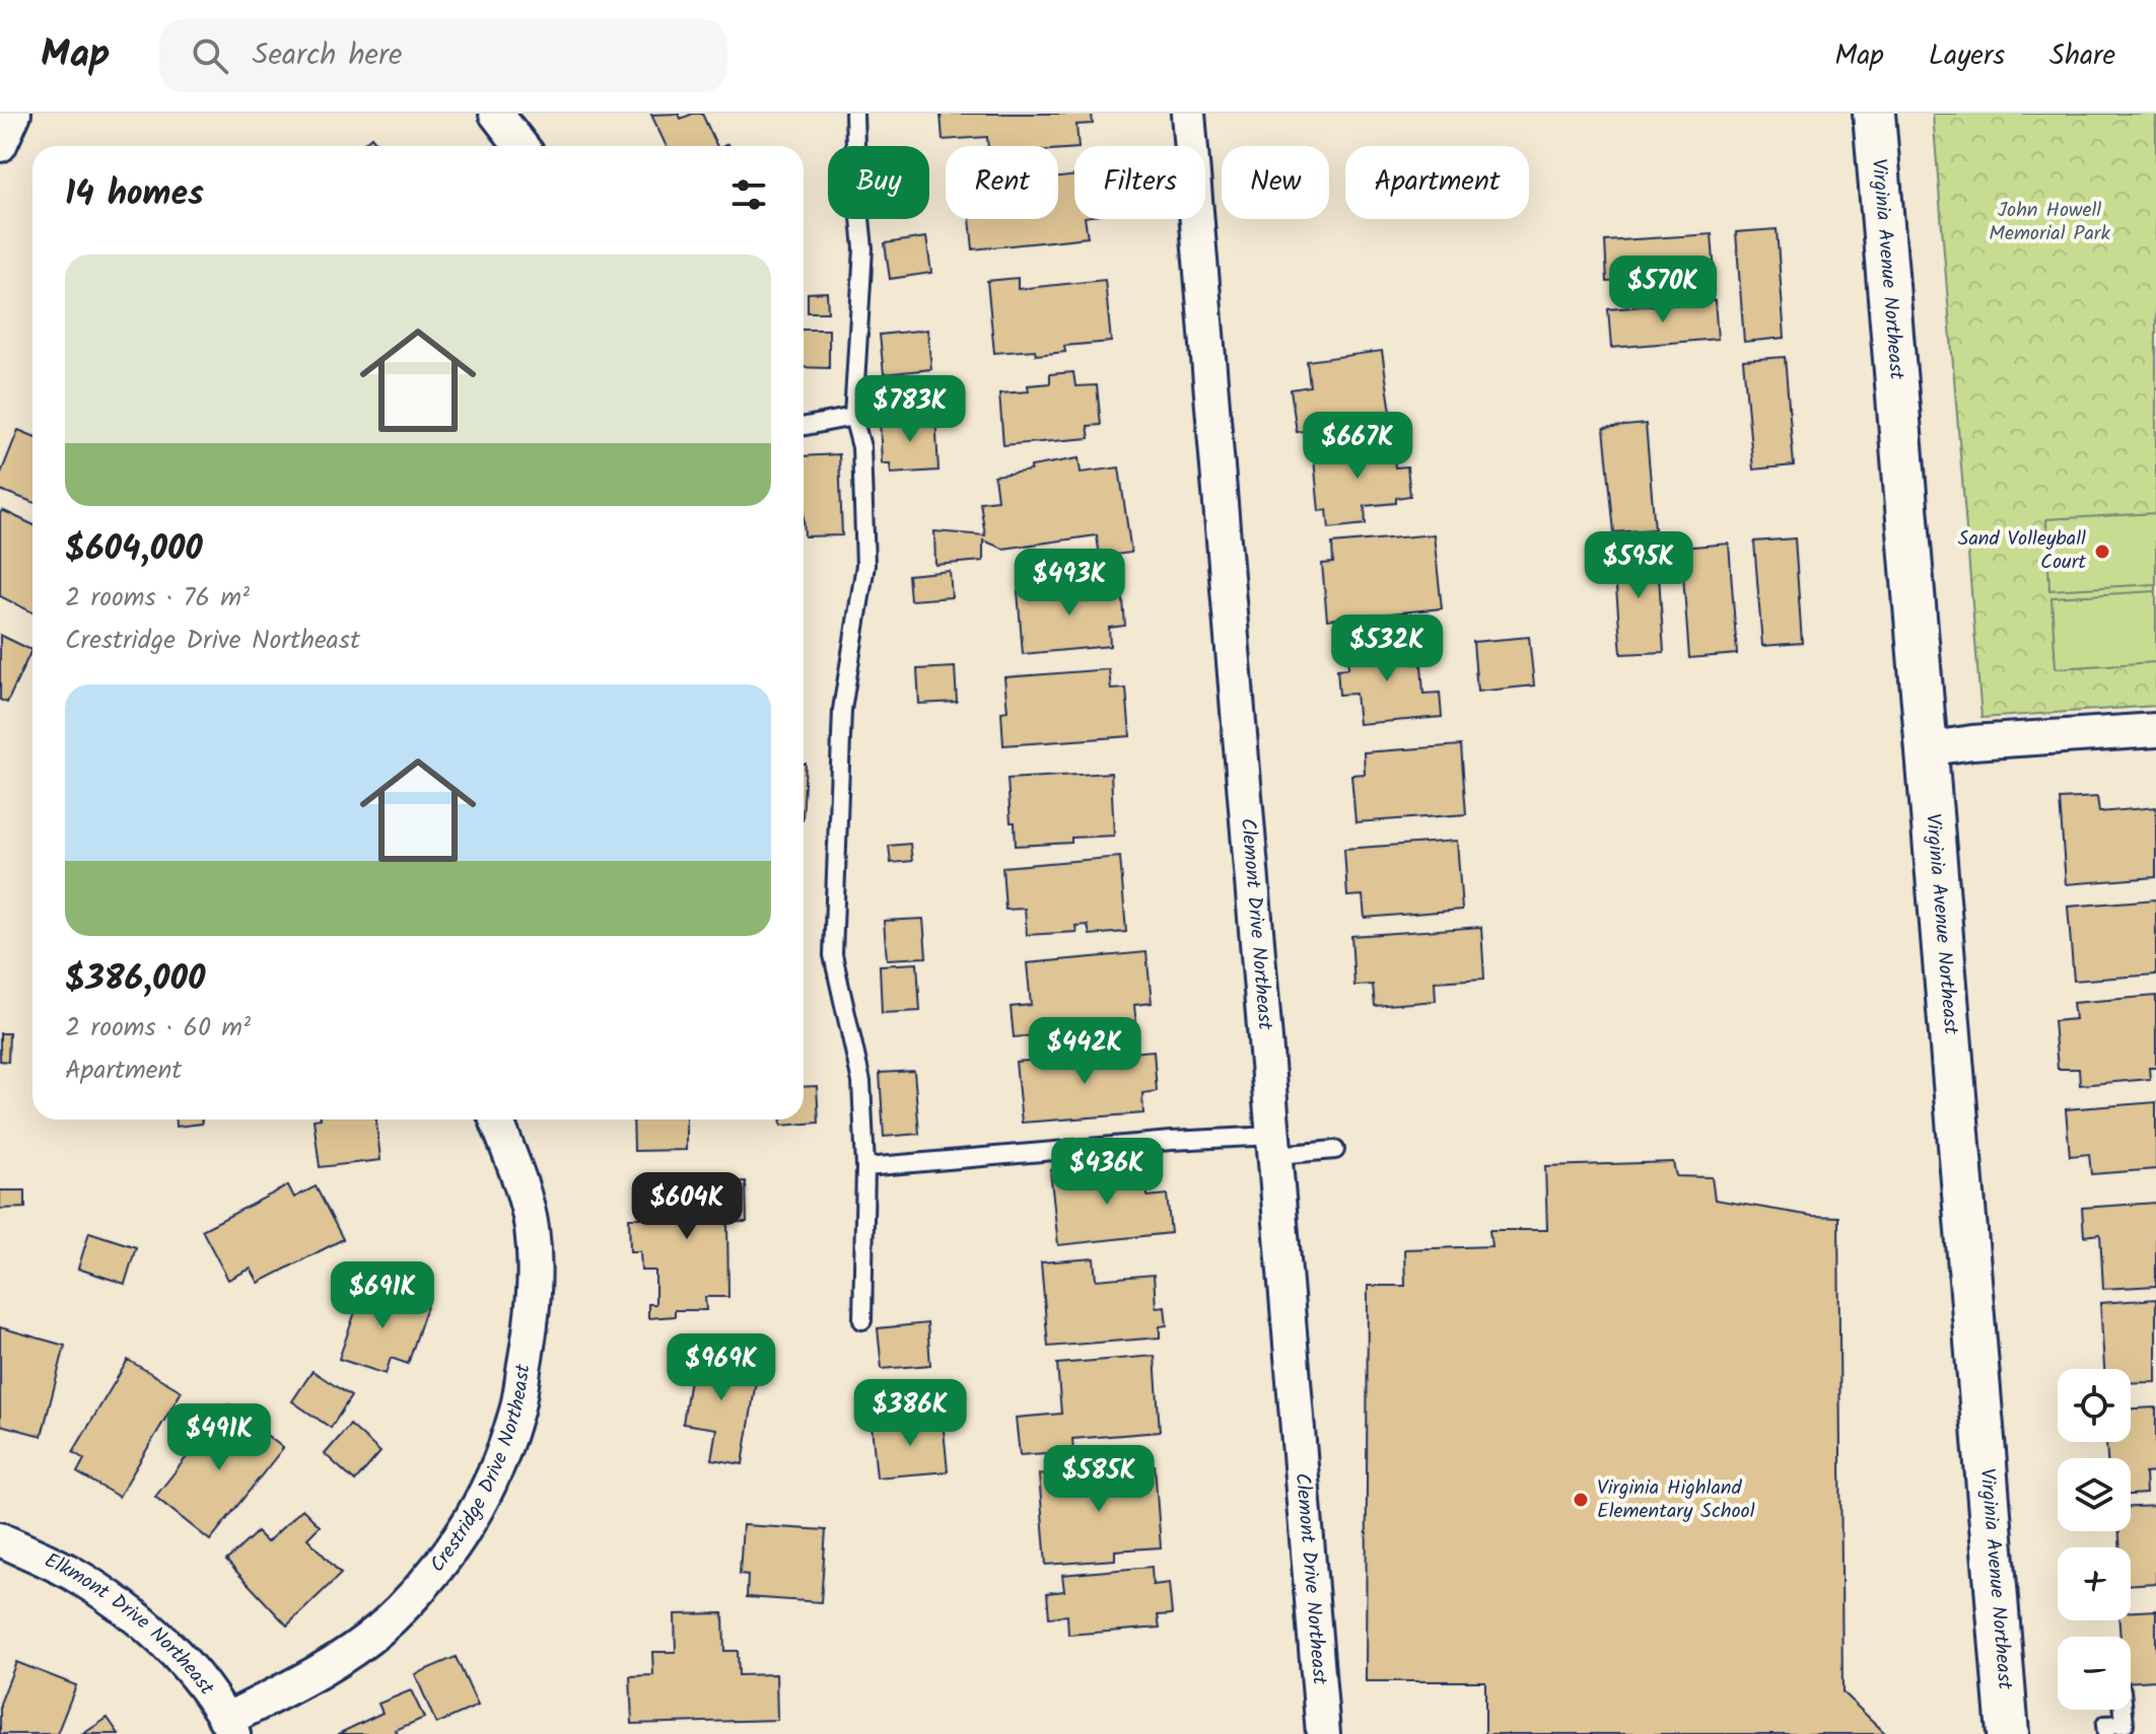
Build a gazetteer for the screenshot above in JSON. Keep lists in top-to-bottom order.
{
  "streets": {
    "street": [
      "Virginia Avenue Northeast",
      "Clemont Drive Northeast",
      "Crestridge Drive Northeast",
      "Elkmont Drive Northeast"
    ]
  },
  "crossings": [
    ["Crestridge Drive Northeast", "Elkmont Drive Northeast"]
  ],
  "parks": ["John Howell Memorial Park"],
  "places": ["Sand Volleyball Court", "Virginia Highland Elementary School"],
  "page": {
    "header": "Map",
    "search": "Search here",
    "nav": ["Map", "Layers", "Share"],
    "chip": [
      "Buy",
      "Rent",
      "Filters",
      "New",
      "Apartment"
    ],
    "heading": "14 homes",
    "list": [
      {
        "name": "$604,000",
        "note": "2 rooms · 76 m² · Crestridge Drive Northeast"
      },
      {
        "name": "$386,000",
        "note": "2 rooms · 60 m² · Apartment"
      }
    ],
    "price": [
      "$570K",
      "$783K",
      "$667K",
      "$595K",
      "$493K",
      "$532K",
      "$442K",
      "$436K",
      "$604K",
      "$691K",
      "$969K",
      "$386K",
      "$491K",
      "$585K"
    ],
    "map_buttons": ["+", "−"]
  }
}
